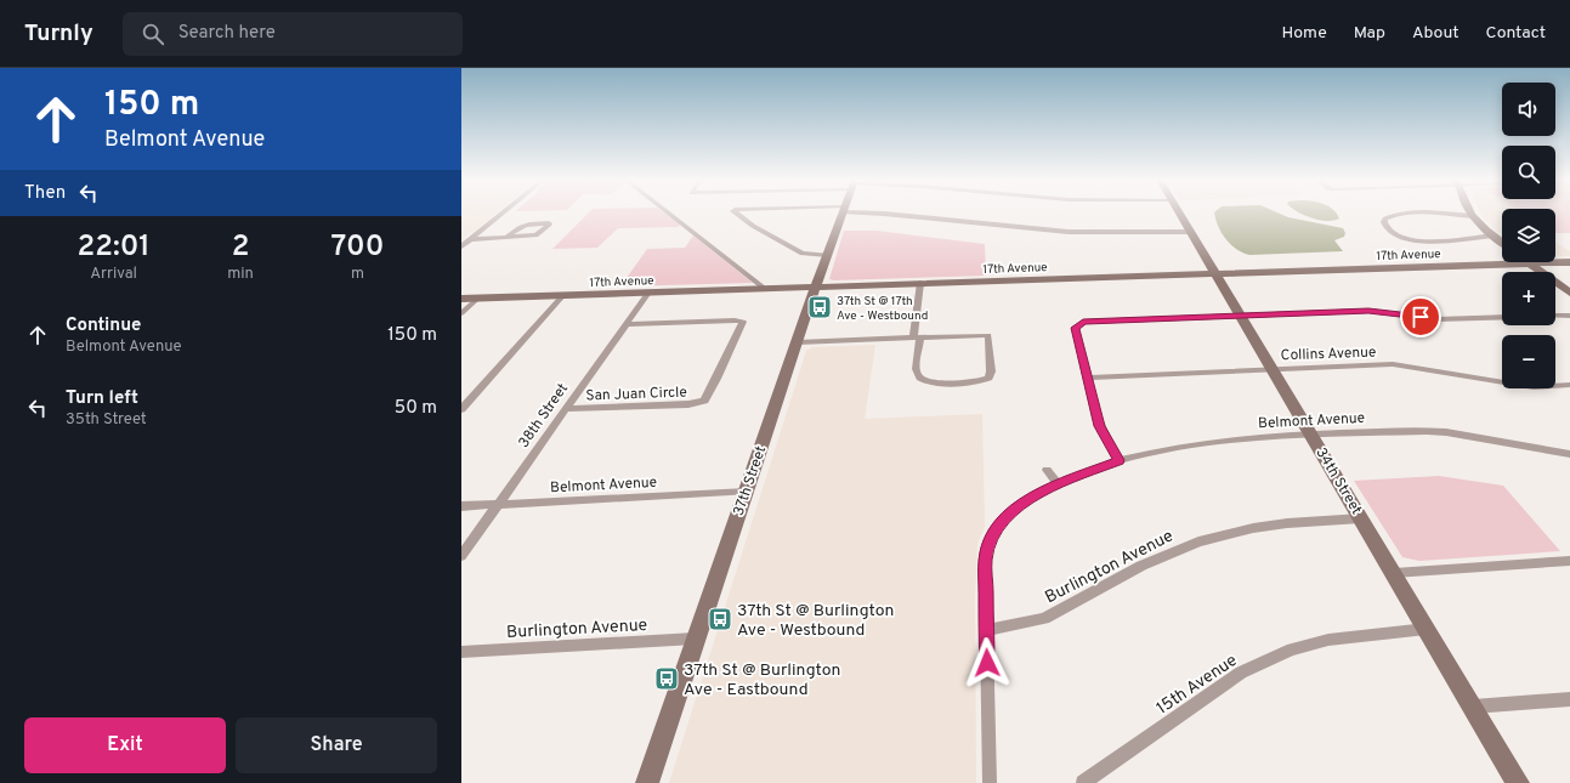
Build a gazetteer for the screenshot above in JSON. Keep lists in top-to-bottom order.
{
  "streets": {
    "main road": ["17th Avenue", "37th Street", "34th Street"],
    "street": [
      "Collins Avenue",
      "San Juan Circle",
      "38th Street",
      "Belmont Avenue",
      "Burlington Avenue",
      "15th Avenue"
    ]
  },
  "crossings": [
    ["17th Avenue", "38th Street"],
    ["17th Avenue", "37th Street"],
    ["17th Avenue", "34th Street"],
    ["Collins Avenue", "34th Street"],
    ["San Juan Circle", "38th Street"],
    ["38th Street", "Belmont Avenue"],
    ["Belmont Avenue", "37th Street"],
    ["Belmont Avenue", "34th Street"],
    ["Belmont Avenue", "Burlington Avenue"],
    ["37th Street", "Burlington Avenue"],
    ["34th Street", "Burlington Avenue"],
    ["34th Street", "15th Avenue"]
  ],
  "places": {
    "bus stop": ["37th St @ 17th Ave - Westbound", "37th St @ Burlington Ave - Westbound", "37th St @ Burlington Ave - Eastbound"]
  },
  "page": {
    "header": "Turnly",
    "search": "Search here",
    "nav": [
      "Home",
      "Map",
      "About",
      "Contact"
    ],
    "turn": ["150 m", "Belmont Avenue"],
    "map_buttons": ["+", "−"],
    "then": "Then",
    "eta": [
      "22:01",
      "Arrival",
      "2",
      "min",
      "700",
      "m"
    ],
    "list": [
      {
        "name": "Continue",
        "note": "Belmont Avenue",
        "value": "150 m"
      },
      {
        "name": "Turn left",
        "note": "35th Street",
        "value": "50 m"
      }
    ],
    "buttons": ["Exit", "Share"]
  }
}
